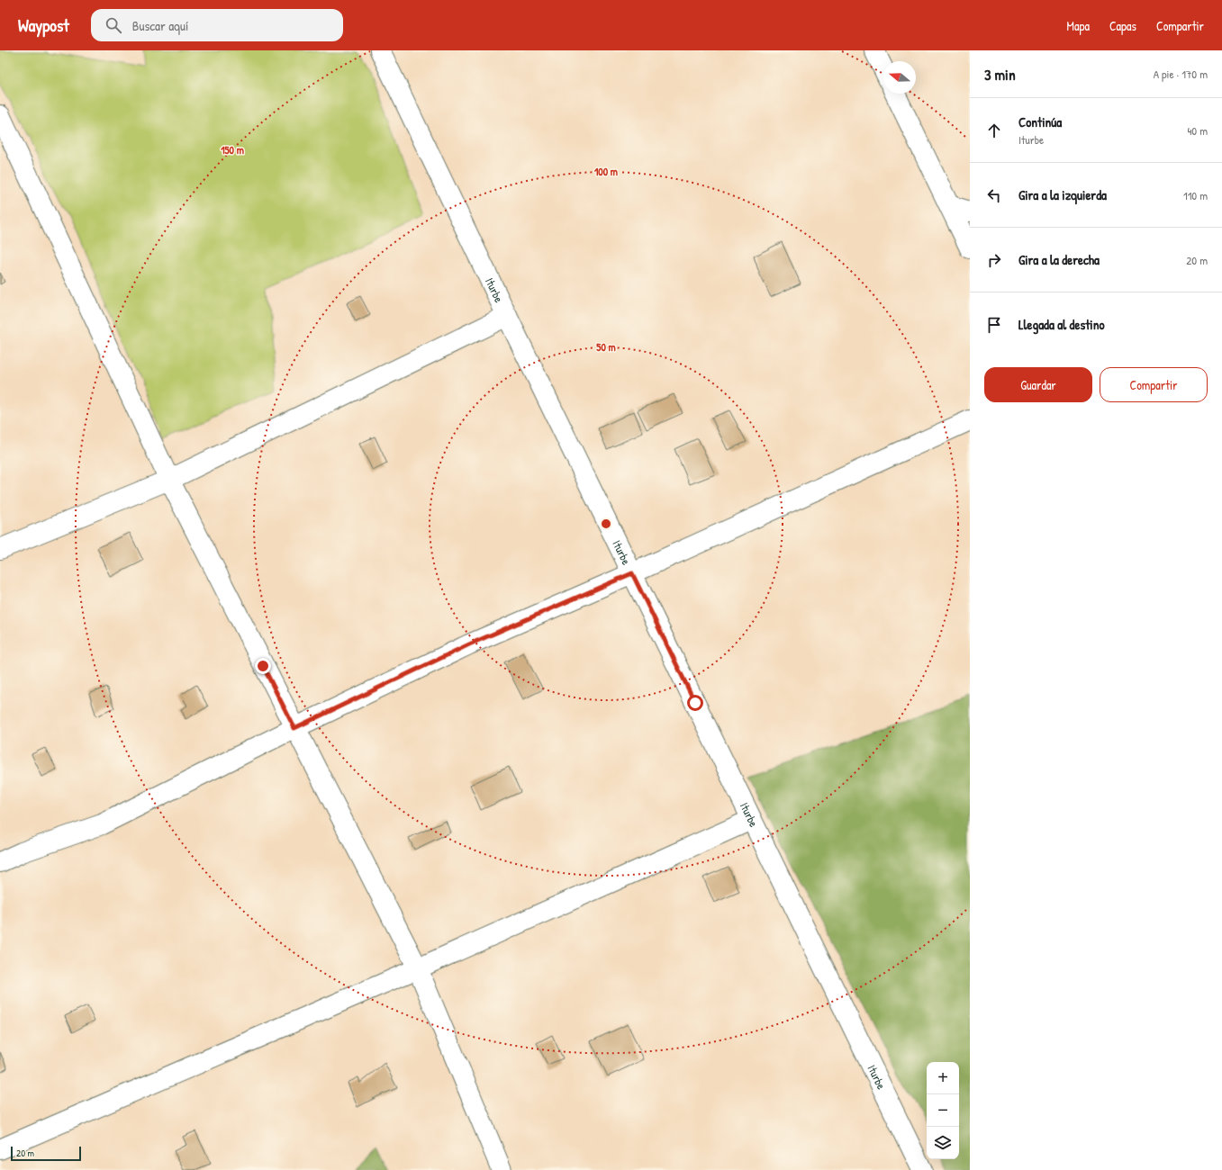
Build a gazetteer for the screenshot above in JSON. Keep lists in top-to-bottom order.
{
  "streets": {
    "street": ["Iturbe"]
  },
  "scale_bar": "20 m",
  "north": "left",
  "page": {
    "header": "Waypost",
    "search": "Buscar aquí",
    "nav": ["Mapa", "Capas", "Compartir"],
    "heading": ["3 min", "A pie · 170 m"],
    "list": [
      ["Continúa", "Iturbe", "40 m"],
      ["Gira a la izquierda", "110 m"],
      ["Gira a la derecha", "20 m"],
      "Llegada al destino"
    ],
    "buttons": ["Guardar", "Compartir"],
    "map_buttons": ["+", "−"],
    "scale": "20 m"
  },
  "rings": ["150 m", "100 m", "50 m"]
}
